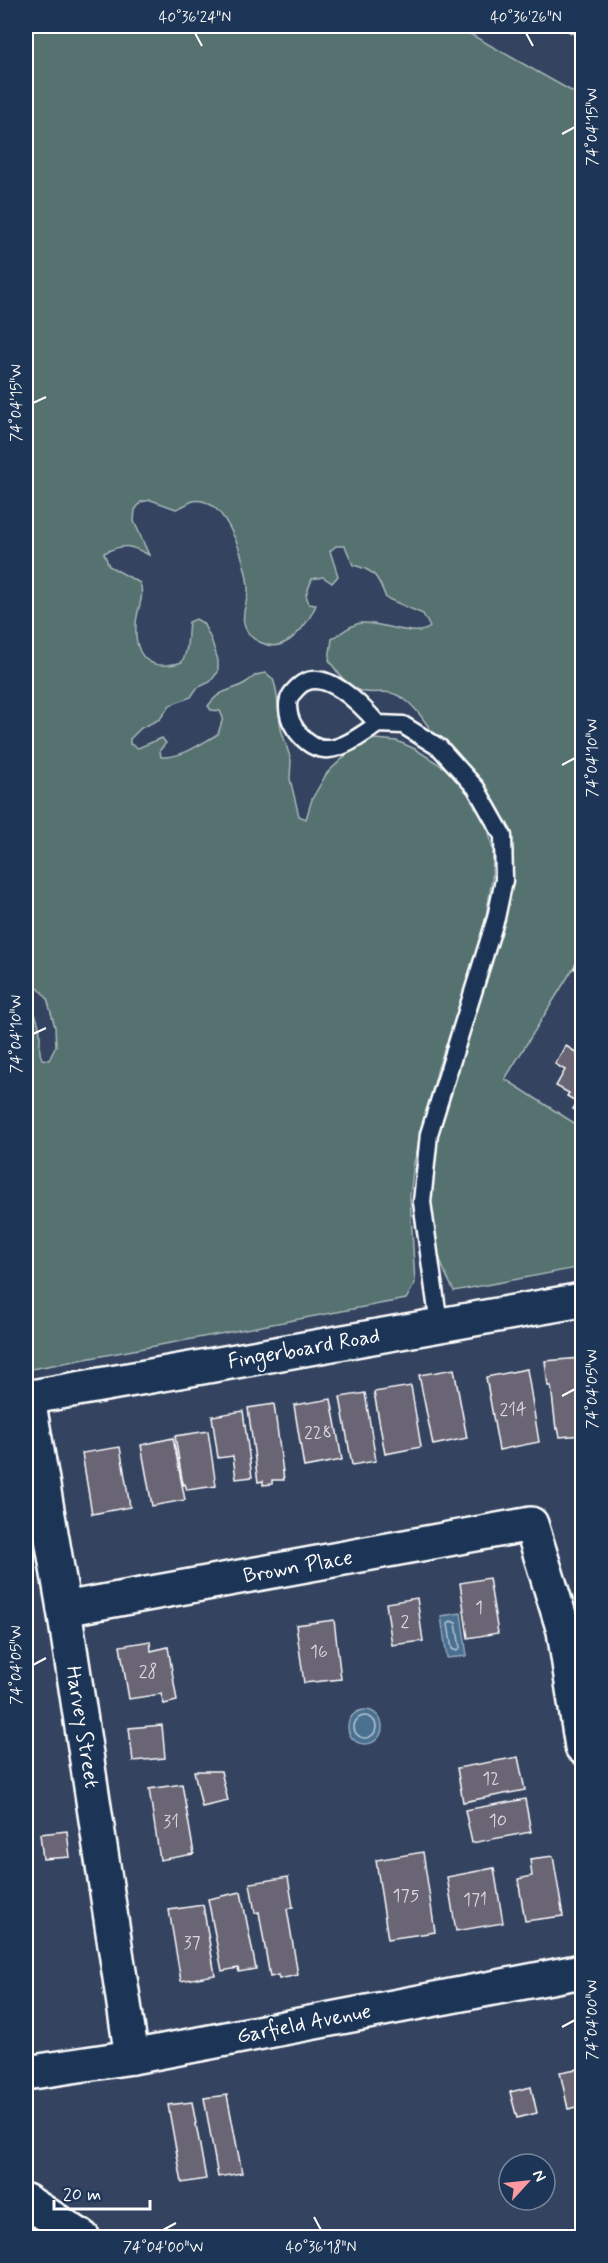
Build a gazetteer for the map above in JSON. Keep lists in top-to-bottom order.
{
  "streets": {
    "street": [
      "Fingerboard Road",
      "Brown Place",
      "Harvey Street",
      "Garfield Avenue"
    ]
  },
  "crossings": [
    ["Fingerboard Road", "Harvey Street"],
    ["Brown Place", "Harvey Street"],
    ["Harvey Street", "Garfield Avenue"]
  ],
  "house_numbers": [
    "214",
    "228",
    "1",
    "2",
    "16",
    "28",
    "12",
    "10",
    "31",
    "175",
    "171",
    "37"
  ],
  "scale_bar": "20 m",
  "north": "top right",
  "coordinates": [
    "40°36'24\"N",
    "40°36'26\"N",
    "74°04'15\"W",
    "74°04'10\"W",
    "74°04'05\"W",
    "74°04'00\"W",
    "40°36'18\"N"
  ]
}
